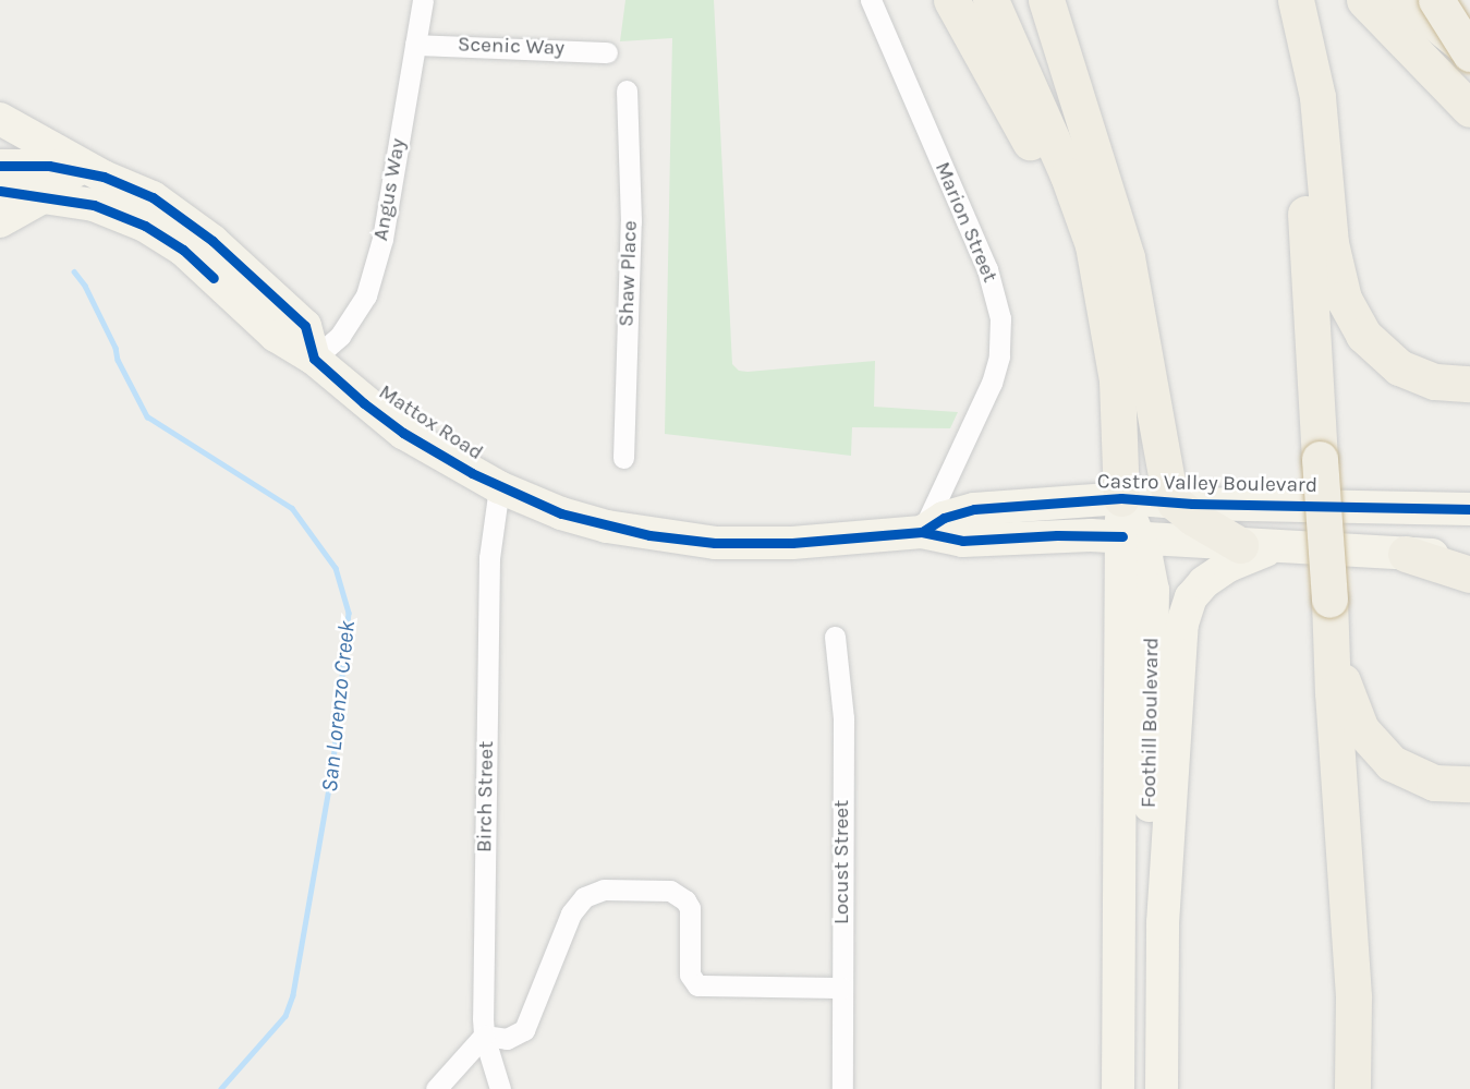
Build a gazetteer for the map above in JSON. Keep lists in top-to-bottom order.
{
  "streets": {
    "main road": ["Mattox Road", "Castro Valley Boulevard", "Foothill Boulevard"],
    "street": [
      "Scenic Way",
      "Angus Way",
      "Marion Street",
      "Shaw Place",
      "Birch Street",
      "Locust Street"
    ]
  },
  "crossings": [
    ["Scenic Way", "Angus Way"],
    ["Angus Way", "Mattox Road"],
    ["Marion Street", "Mattox Road"],
    ["Marion Street", "Castro Valley Boulevard"],
    ["Mattox Road", "Castro Valley Boulevard"],
    ["Mattox Road", "Birch Street"]
  ],
  "water": ["San Lorenzo Creek"]
}
